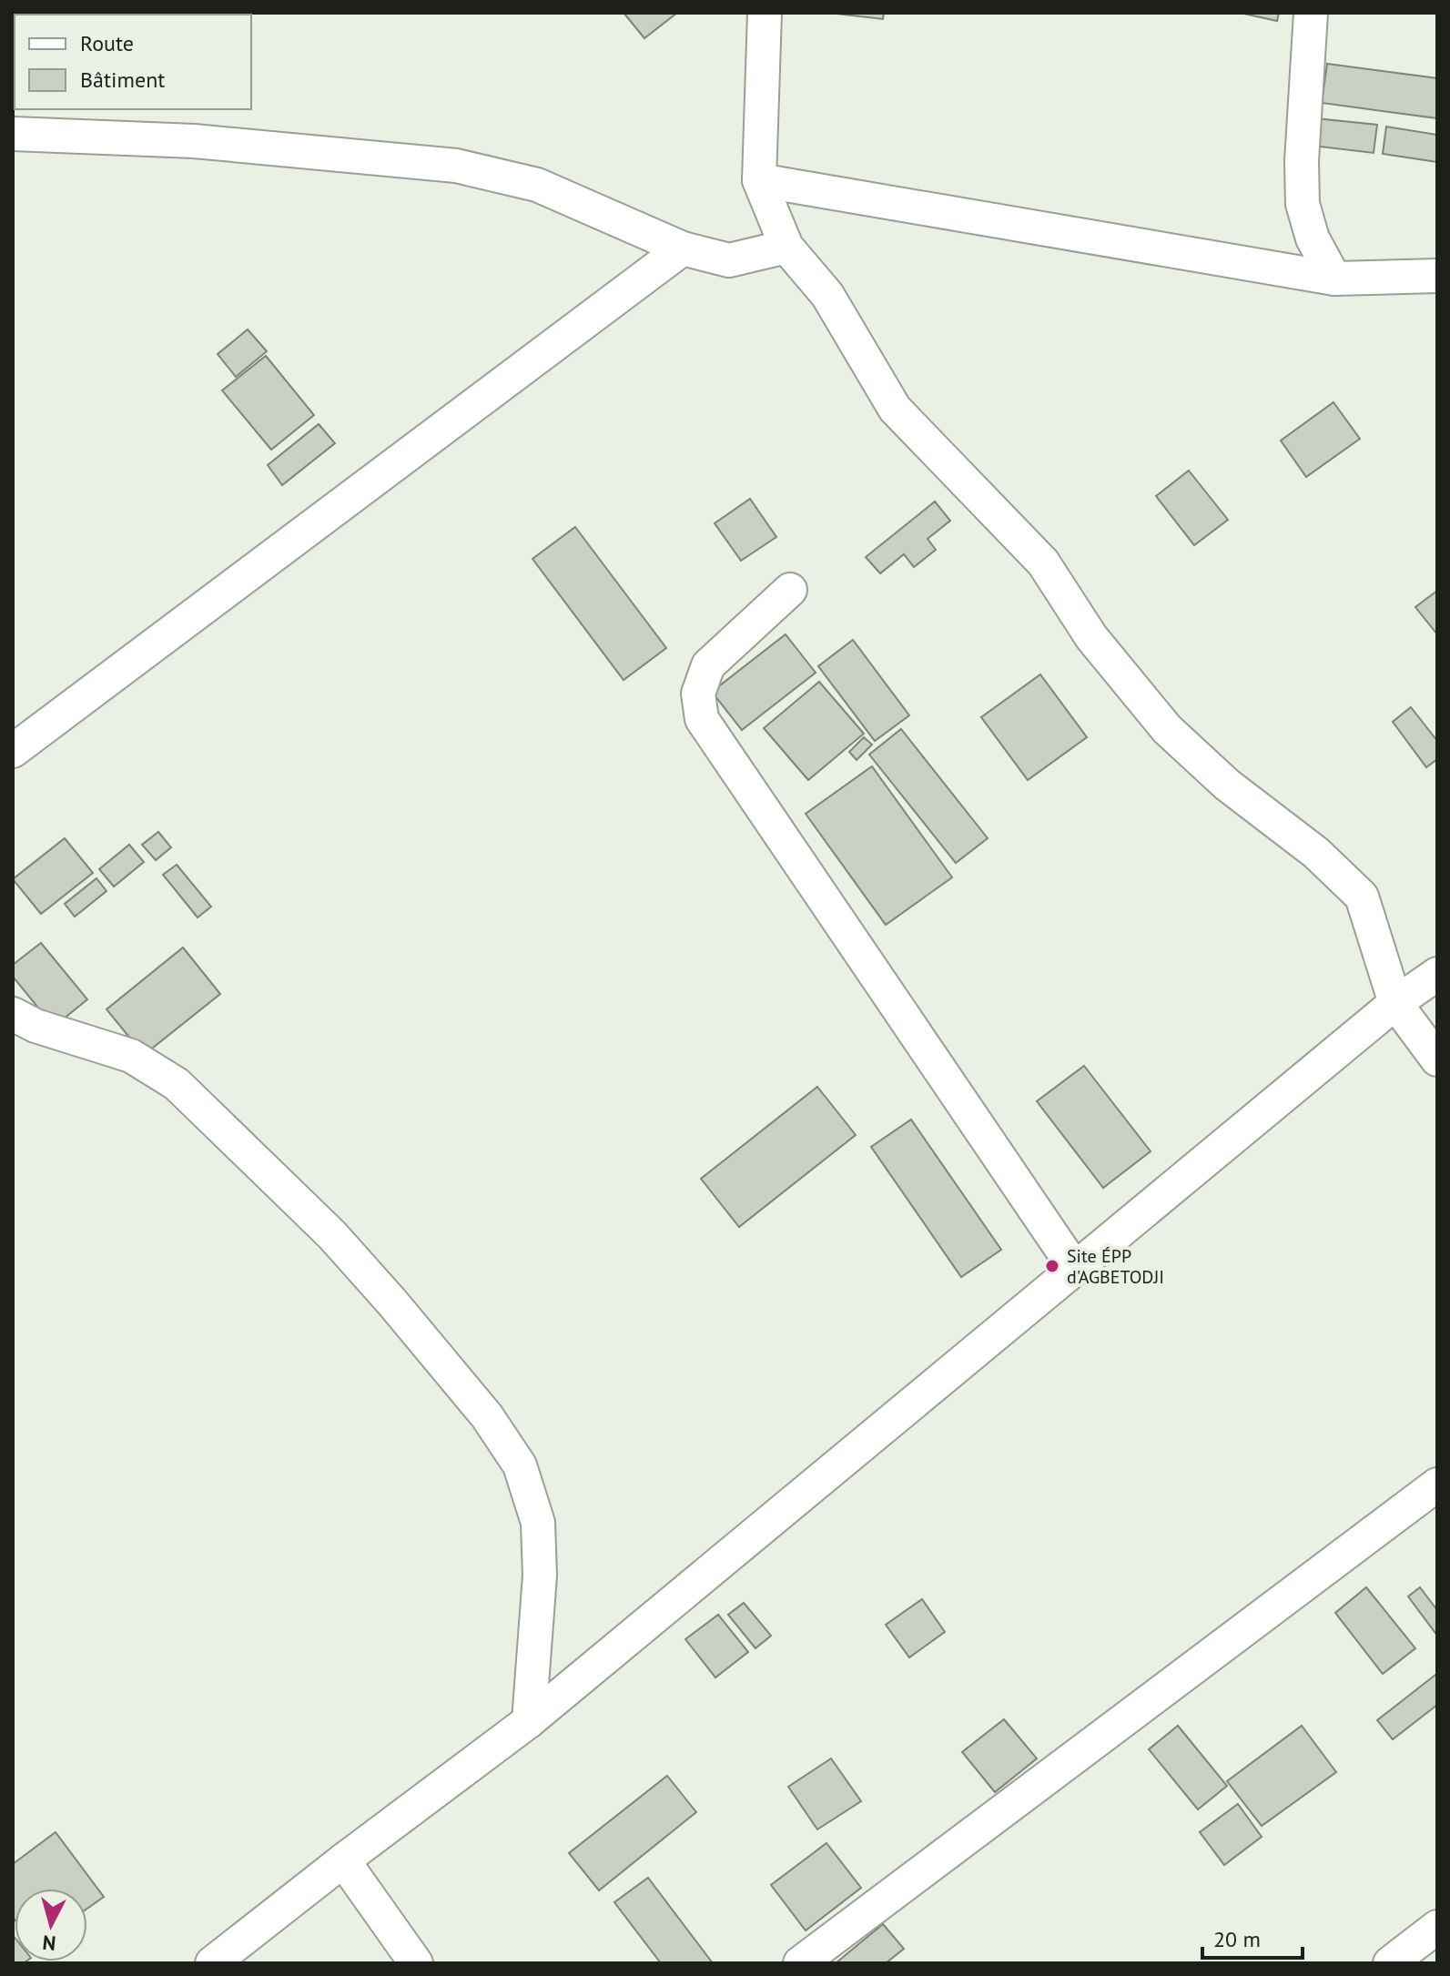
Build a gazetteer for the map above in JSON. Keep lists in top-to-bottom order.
{
  "places": ["Site ÉPP d'AGBETODJI"],
  "legend": ["Route", "Bâtiment"],
  "scale_bar": "20 m",
  "north": "bottom"
}
